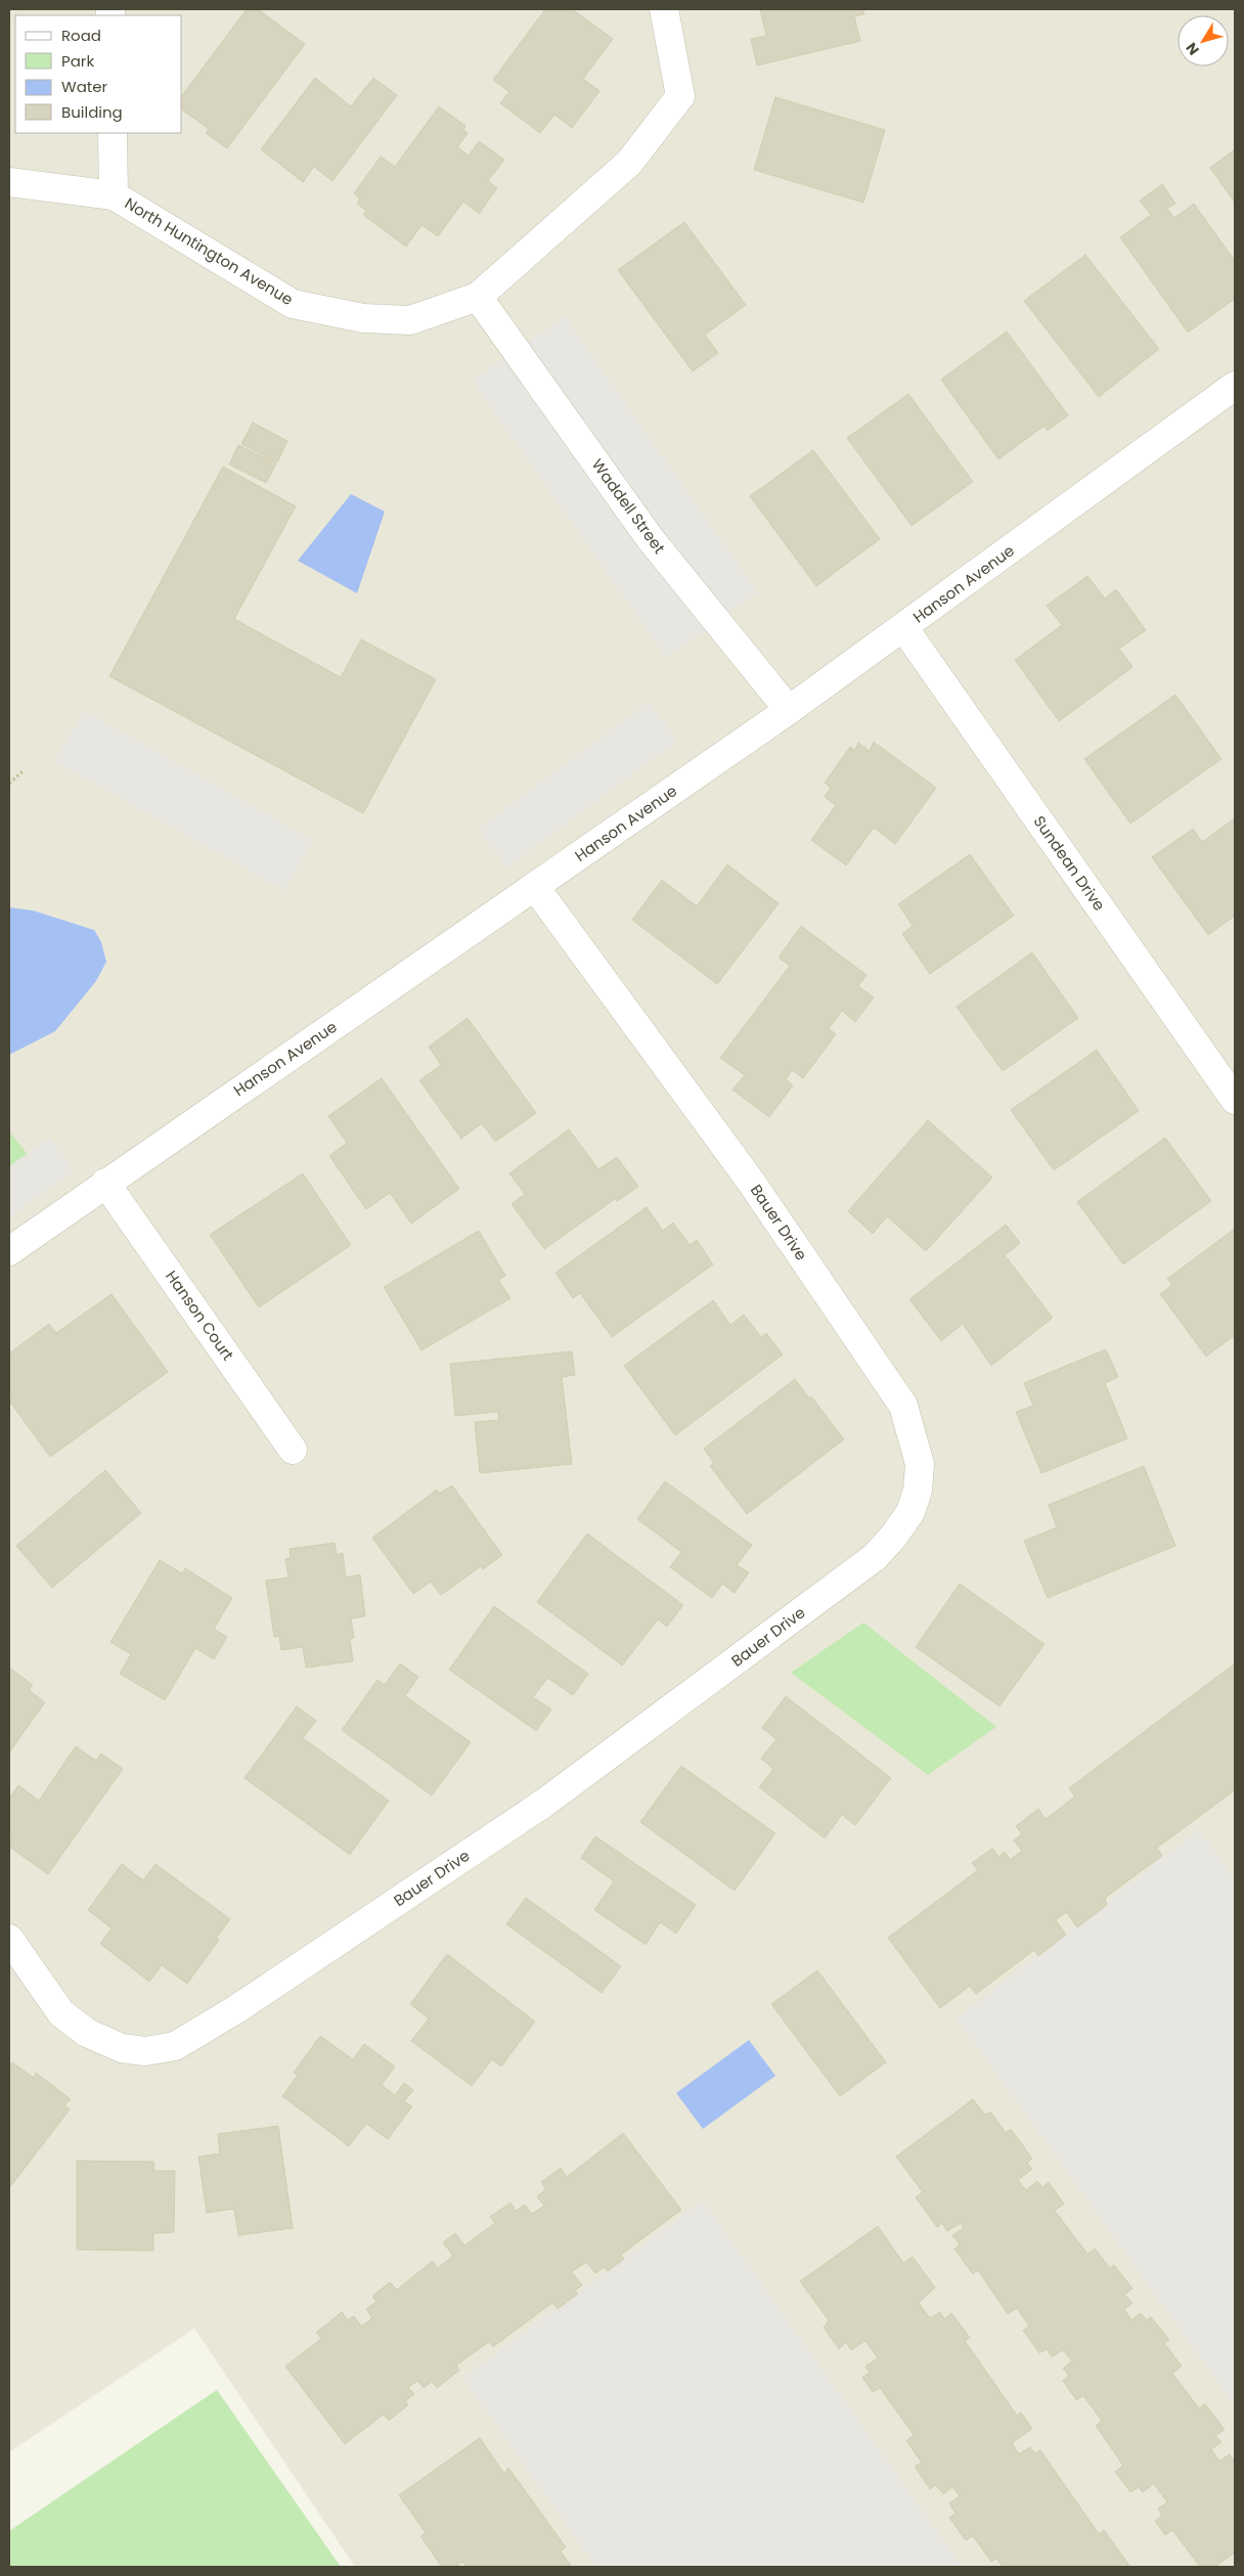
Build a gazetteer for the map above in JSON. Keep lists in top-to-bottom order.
{
  "streets": {
    "lane": [
      "North Huntington Avenue",
      "Waddell Street",
      "Hanson Avenue",
      "Sundean Drive",
      "Bauer Drive",
      "Hanson Court"
    ]
  },
  "crossings": [
    ["North Huntington Avenue", "Waddell Street"],
    ["Waddell Street", "Hanson Avenue"],
    ["Hanson Avenue", "Sundean Drive"],
    ["Hanson Avenue", "Bauer Drive"],
    ["Hanson Avenue", "Hanson Court"]
  ],
  "legend": [
    "Road",
    "Park",
    "Water",
    "Building"
  ],
  "north": "bottom left"
}
